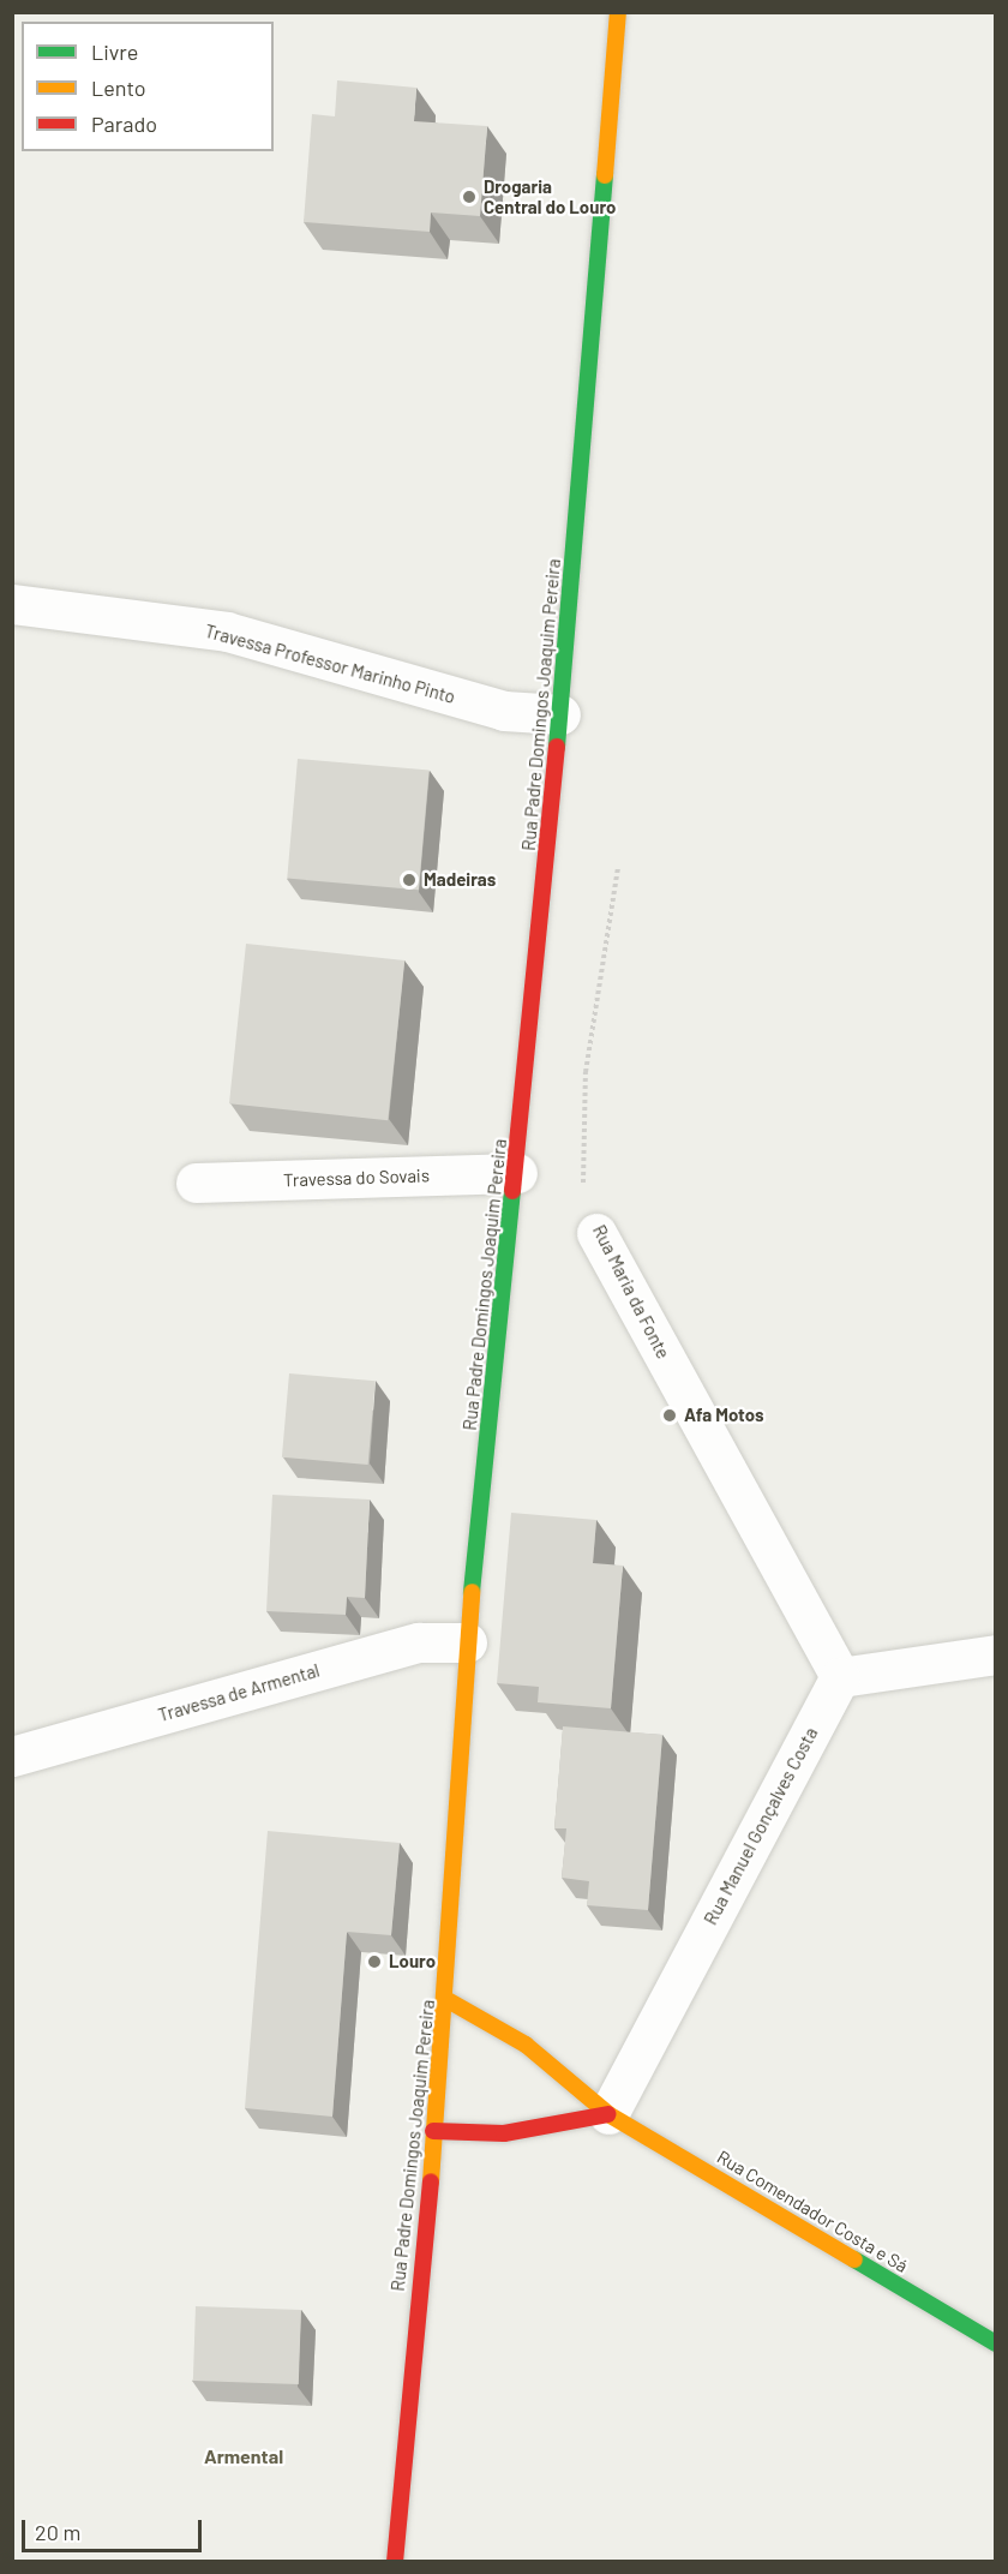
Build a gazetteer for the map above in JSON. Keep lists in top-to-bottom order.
{
  "streets": {
    "main road": ["Rua Padre Domingos Joaquim Pereira", "Rua Comendador Costa e Sá"],
    "street": [
      "Travessa Professor Marinho Pinto",
      "Travessa do Sovais",
      "Rua Maria da Fonte",
      "Travessa de Armental",
      "Rua Manuel Gonçalves Costa"
    ]
  },
  "crossings": [
    ["Travessa Professor Marinho Pinto", "Rua Padre Domingos Joaquim Pereira"],
    ["Rua Padre Domingos Joaquim Pereira", "Travessa do Sovais"],
    ["Rua Padre Domingos Joaquim Pereira", "Travessa de Armental"],
    ["Rua Padre Domingos Joaquim Pereira", "Rua Comendador Costa e Sá"],
    ["Rua Maria da Fonte", "Rua Manuel Gonçalves Costa"],
    ["Rua Manuel Gonçalves Costa", "Rua Comendador Costa e Sá"]
  ],
  "districts": ["Armental"],
  "places": [
    "Drogaria Central do Louro",
    "Madeiras",
    "Afa Motos",
    "Louro"
  ],
  "legend": ["Livre", "Lento", "Parado"],
  "scale_bar": "20 m"
}
